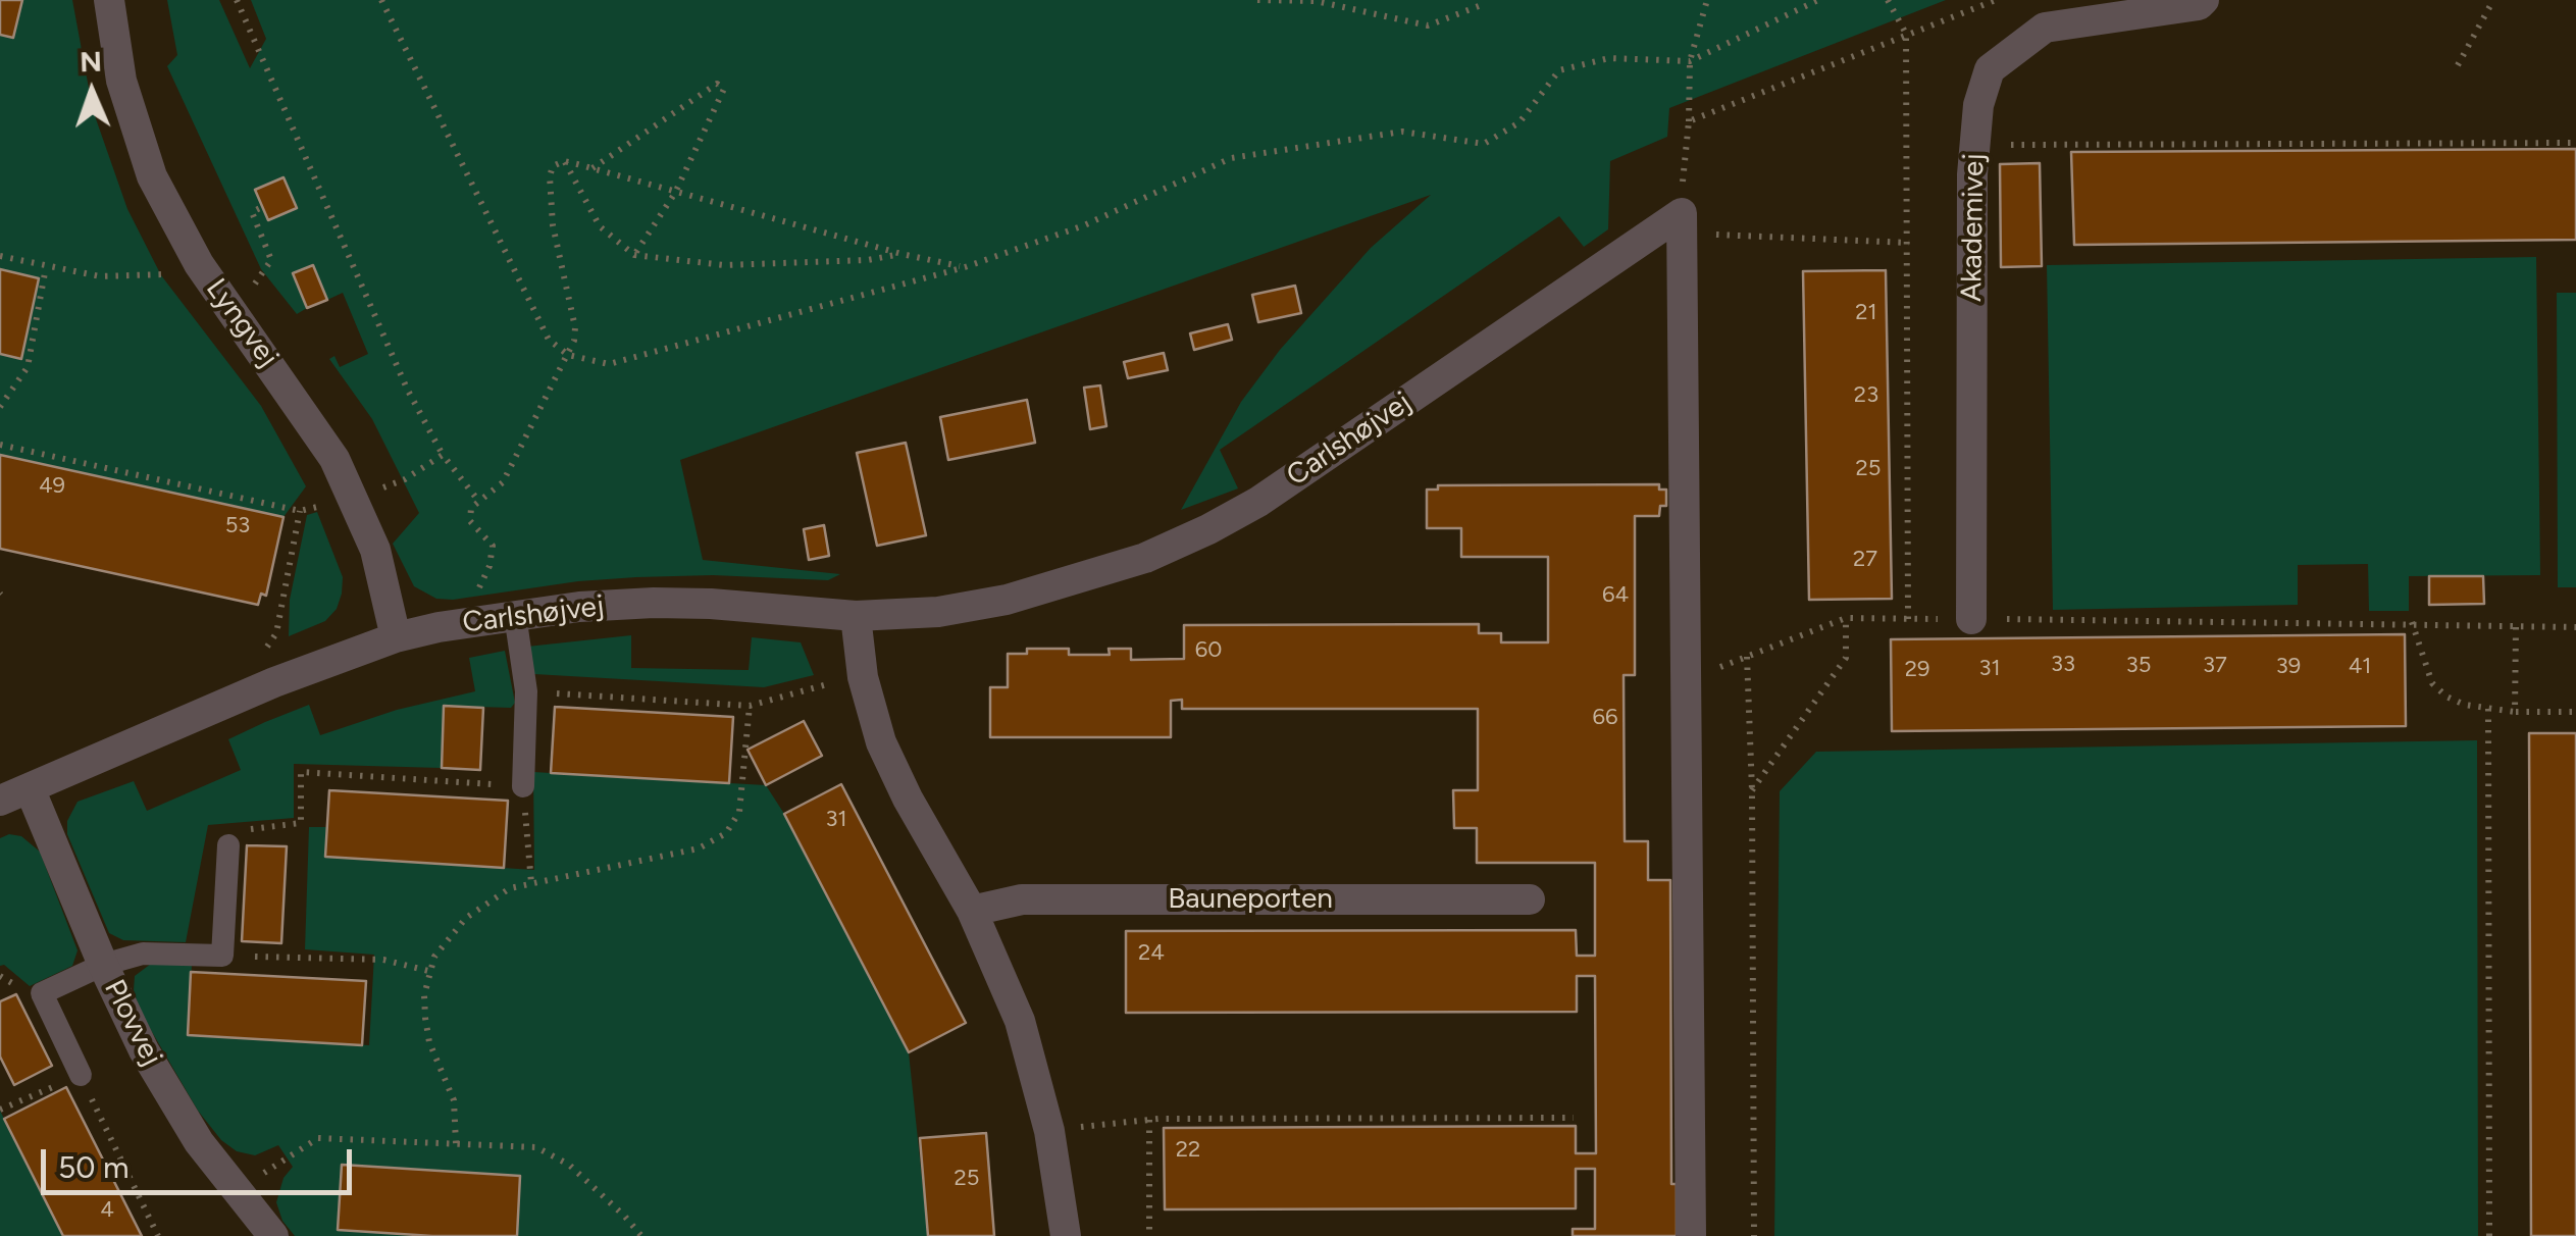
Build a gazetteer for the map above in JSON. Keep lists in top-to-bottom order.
{
  "streets": {
    "street": [
      "Akademivej",
      "Lyngvej",
      "Carlshøjvej",
      "Bauneporten",
      "Plovvej"
    ]
  },
  "crossings": [
    ["Lyngvej", "Carlshøjvej"],
    ["Carlshøjvej", "Plovvej"]
  ],
  "house_numbers": [
    "21",
    "23",
    "25",
    "49",
    "53",
    "27",
    "64",
    "60",
    "33",
    "35",
    "37",
    "39",
    "41",
    "31",
    "29",
    "66",
    "31",
    "24",
    "22",
    "25",
    "4"
  ],
  "scale_bar": "50 m",
  "north": "top"
}
